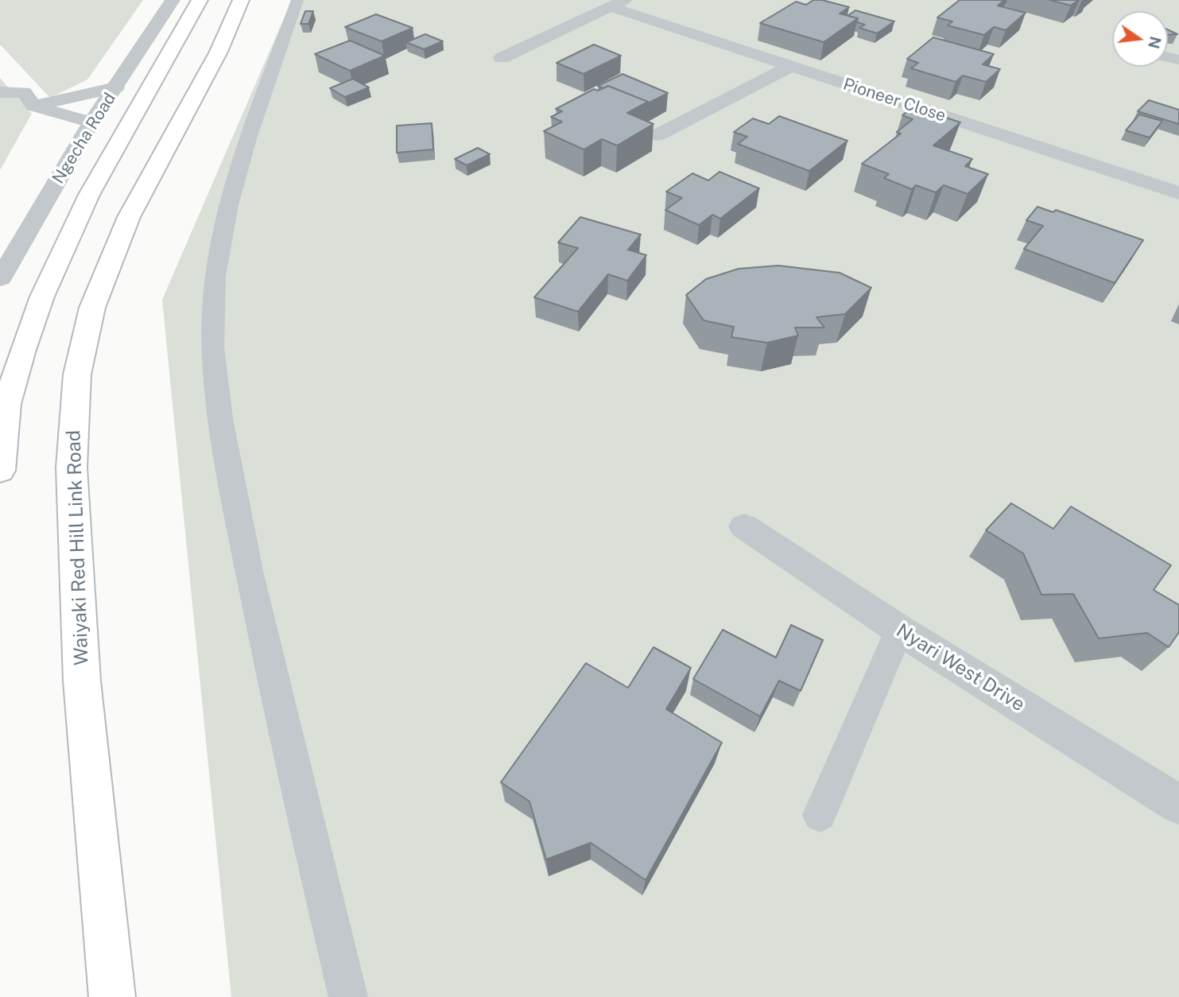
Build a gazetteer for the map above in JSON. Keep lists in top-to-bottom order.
{
  "streets": {
    "main road": ["Waiyaki Red Hill Link Road"],
    "street": ["Pioneer Close", "Ngecha Road", "Nyari West Drive"]
  },
  "north": "right"
}
